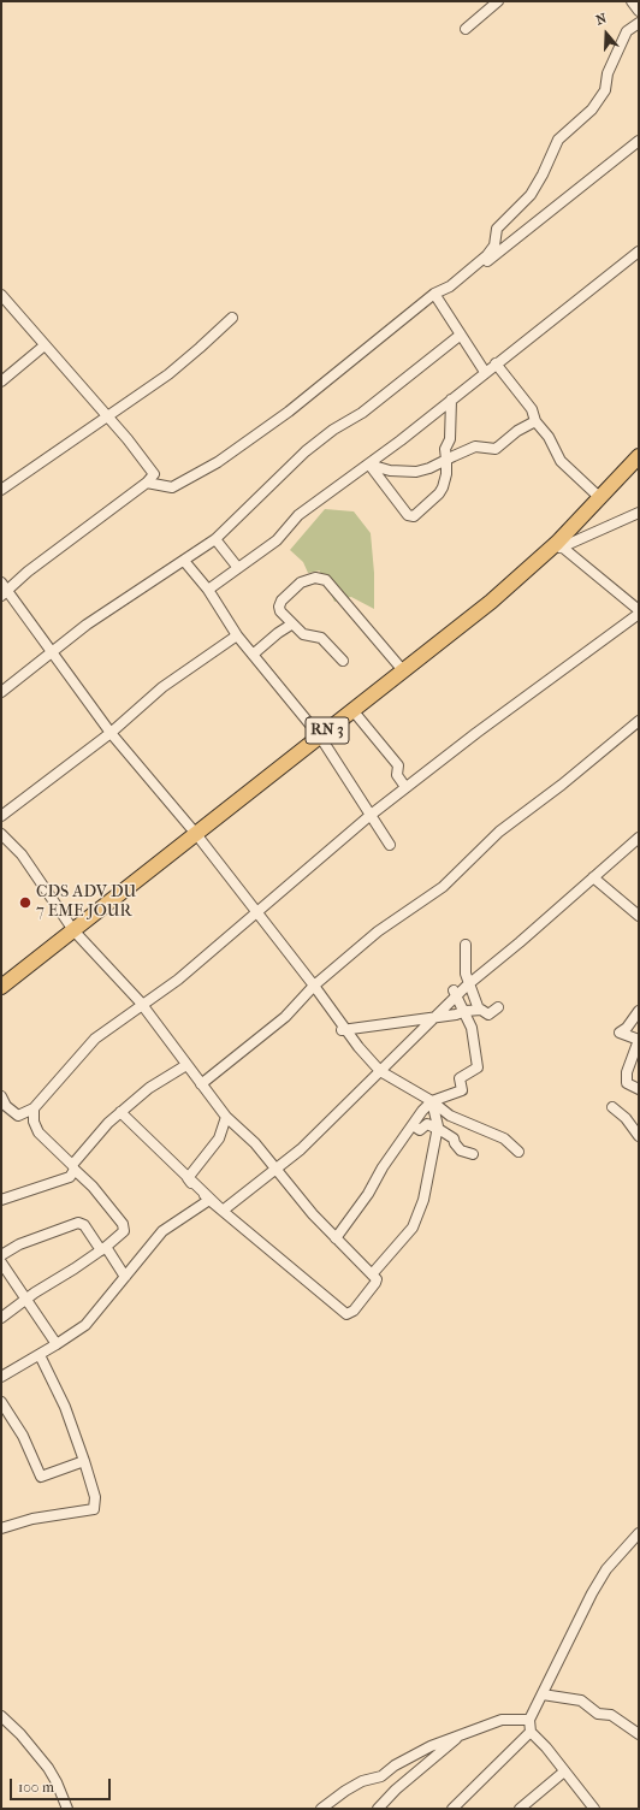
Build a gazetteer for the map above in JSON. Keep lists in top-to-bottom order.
{
  "streets": {
    "highway": ["RN 3"]
  },
  "places": ["CDS ADV DU 7 EME JOUR"],
  "scale_bar": "100 m",
  "north": "top"
}
